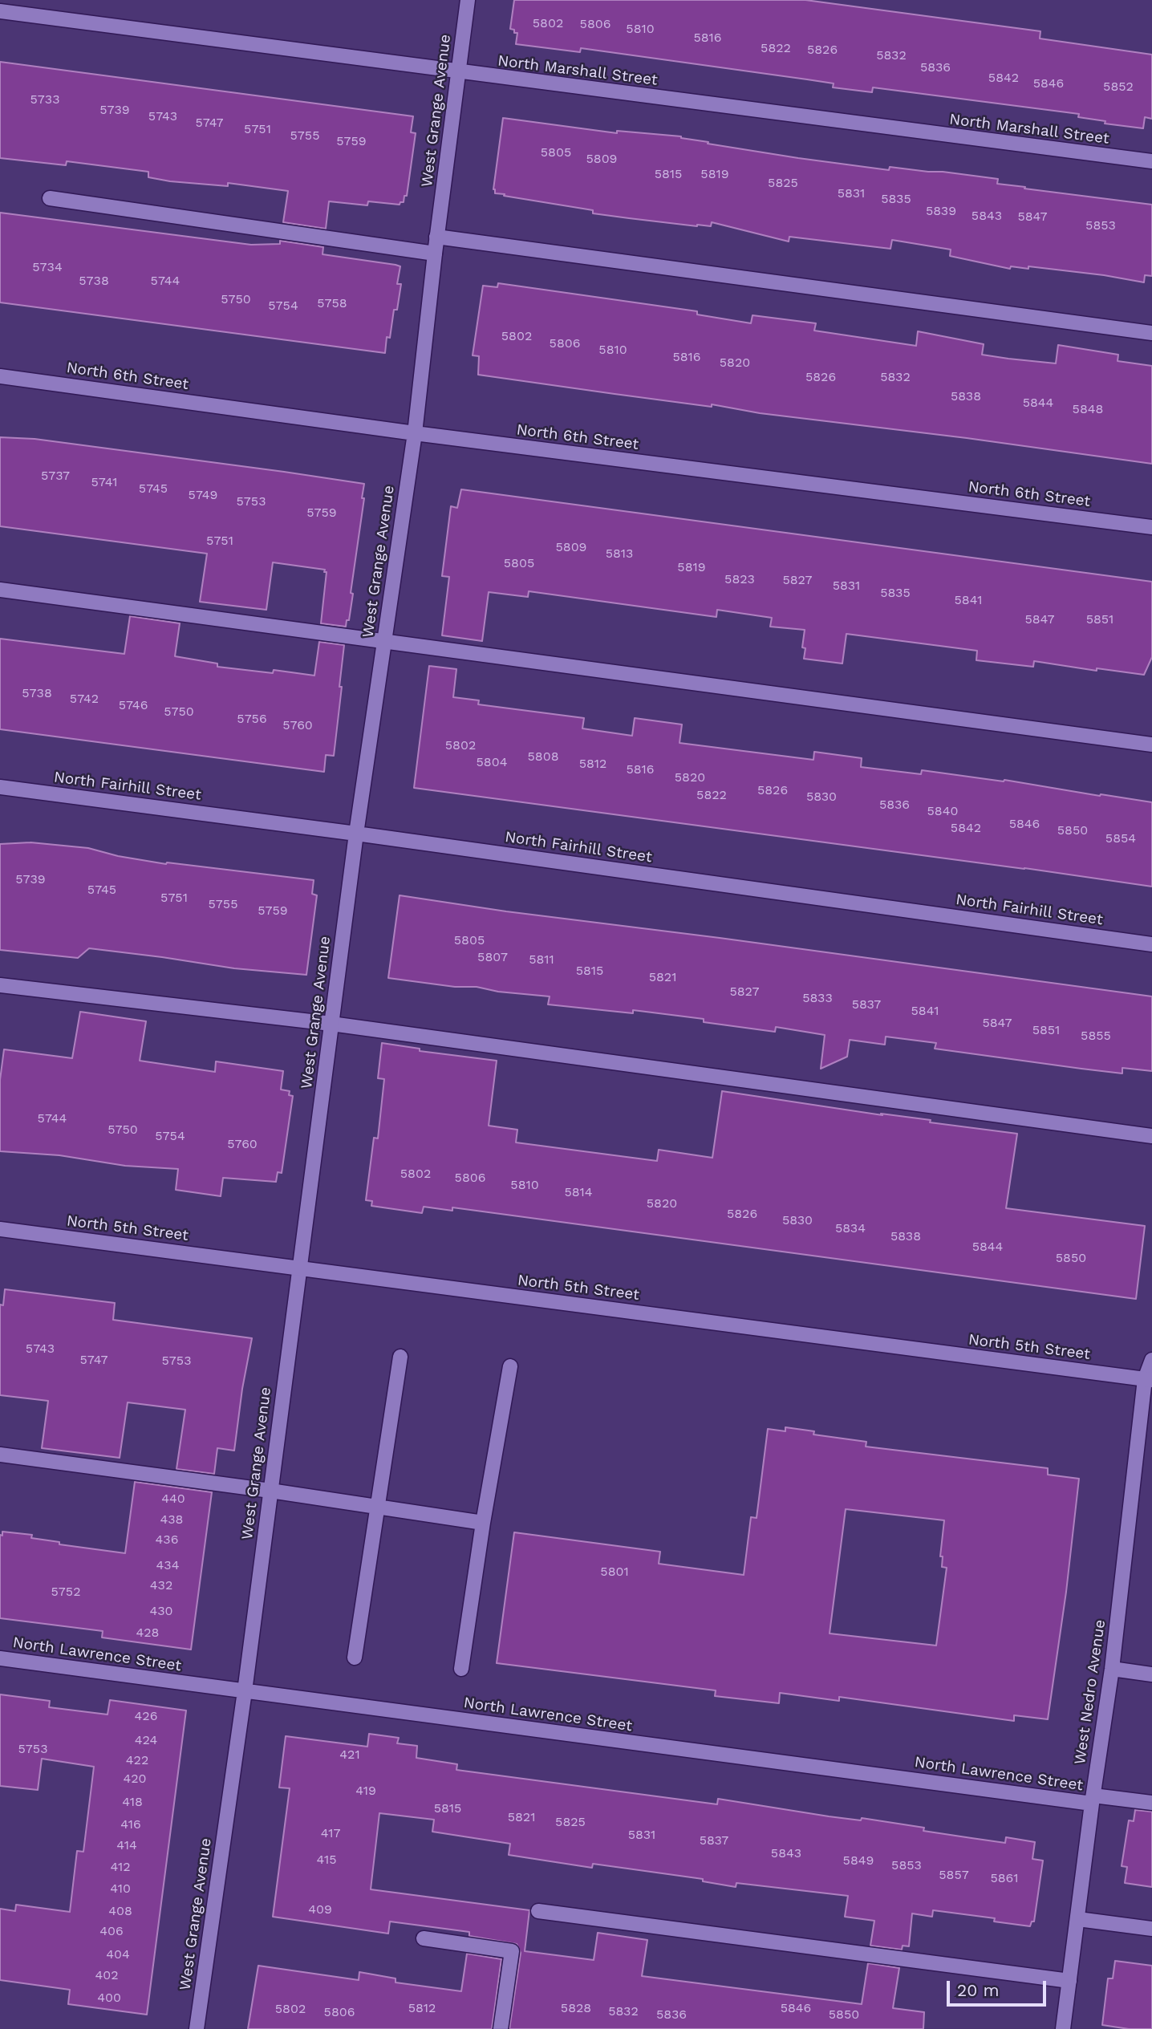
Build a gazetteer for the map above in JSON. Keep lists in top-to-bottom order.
{
  "streets": {
    "street": [
      "North Marshall Street",
      "West Grange Avenue",
      "North 6th Street",
      "North Fairhill Street",
      "North 5th Street",
      "North Lawrence Street",
      "West Nedro Avenue"
    ]
  },
  "crossings": [
    ["North Marshall Street", "West Grange Avenue"],
    ["West Grange Avenue", "North 6th Street"],
    ["West Grange Avenue", "North Fairhill Street"],
    ["West Grange Avenue", "North 5th Street"],
    ["West Grange Avenue", "North Lawrence Street"],
    ["North 5th Street", "West Nedro Avenue"],
    ["North Lawrence Street", "West Nedro Avenue"]
  ],
  "house_numbers": [
    "5802",
    "5806",
    "5810",
    "5816",
    "5822",
    "5826",
    "5832",
    "5836",
    "5842",
    "5846",
    "5852",
    "5733",
    "5739",
    "5743",
    "5747",
    "5751",
    "5755",
    "5759",
    "5805",
    "5809",
    "5815",
    "5819",
    "5825",
    "5831",
    "5835",
    "5839",
    "5843",
    "5847",
    "5853",
    "5734",
    "5738",
    "5744",
    "5750",
    "5758",
    "5754",
    "5802",
    "5806",
    "5810",
    "5816",
    "5820",
    "5826",
    "5832",
    "5838",
    "5844",
    "5848",
    "5737",
    "5741",
    "5745",
    "5749",
    "5753",
    "5759",
    "5751",
    "5809",
    "5813",
    "5805",
    "5819",
    "5823",
    "5827",
    "5831",
    "5835",
    "5841",
    "5847",
    "5851",
    "5738",
    "5742",
    "5746",
    "5750",
    "5756",
    "5760",
    "5802",
    "5808",
    "5804",
    "5812",
    "5816",
    "5820",
    "5826",
    "5822",
    "5830",
    "5836",
    "5840",
    "5846",
    "5842",
    "5850",
    "5854",
    "5739",
    "5745",
    "5751",
    "5755",
    "5759",
    "5805",
    "5807",
    "5811",
    "5815",
    "5821",
    "5827",
    "5833",
    "5837",
    "5841",
    "5847",
    "5851",
    "5855",
    "5744",
    "5750",
    "5754",
    "5760",
    "5802",
    "5806",
    "5810",
    "5814",
    "5820",
    "5826",
    "5830",
    "5834",
    "5838",
    "5844",
    "5850",
    "5743",
    "5747",
    "5753",
    "440",
    "438",
    "436",
    "434",
    "5801",
    "432",
    "5752",
    "430",
    "428",
    "426",
    "424",
    "5753",
    "421",
    "422",
    "420",
    "419",
    "418",
    "5815",
    "5821",
    "5825",
    "416",
    "417",
    "5831",
    "5837",
    "414",
    "5843",
    "415",
    "5849",
    "5853",
    "412",
    "5857",
    "5861",
    "410",
    "409",
    "408",
    "406",
    "404",
    "402",
    "400",
    "5812",
    "5828",
    "5846",
    "5802",
    "5832",
    "5806",
    "5836",
    "5850"
  ],
  "scale_bar": "20 m"
}
